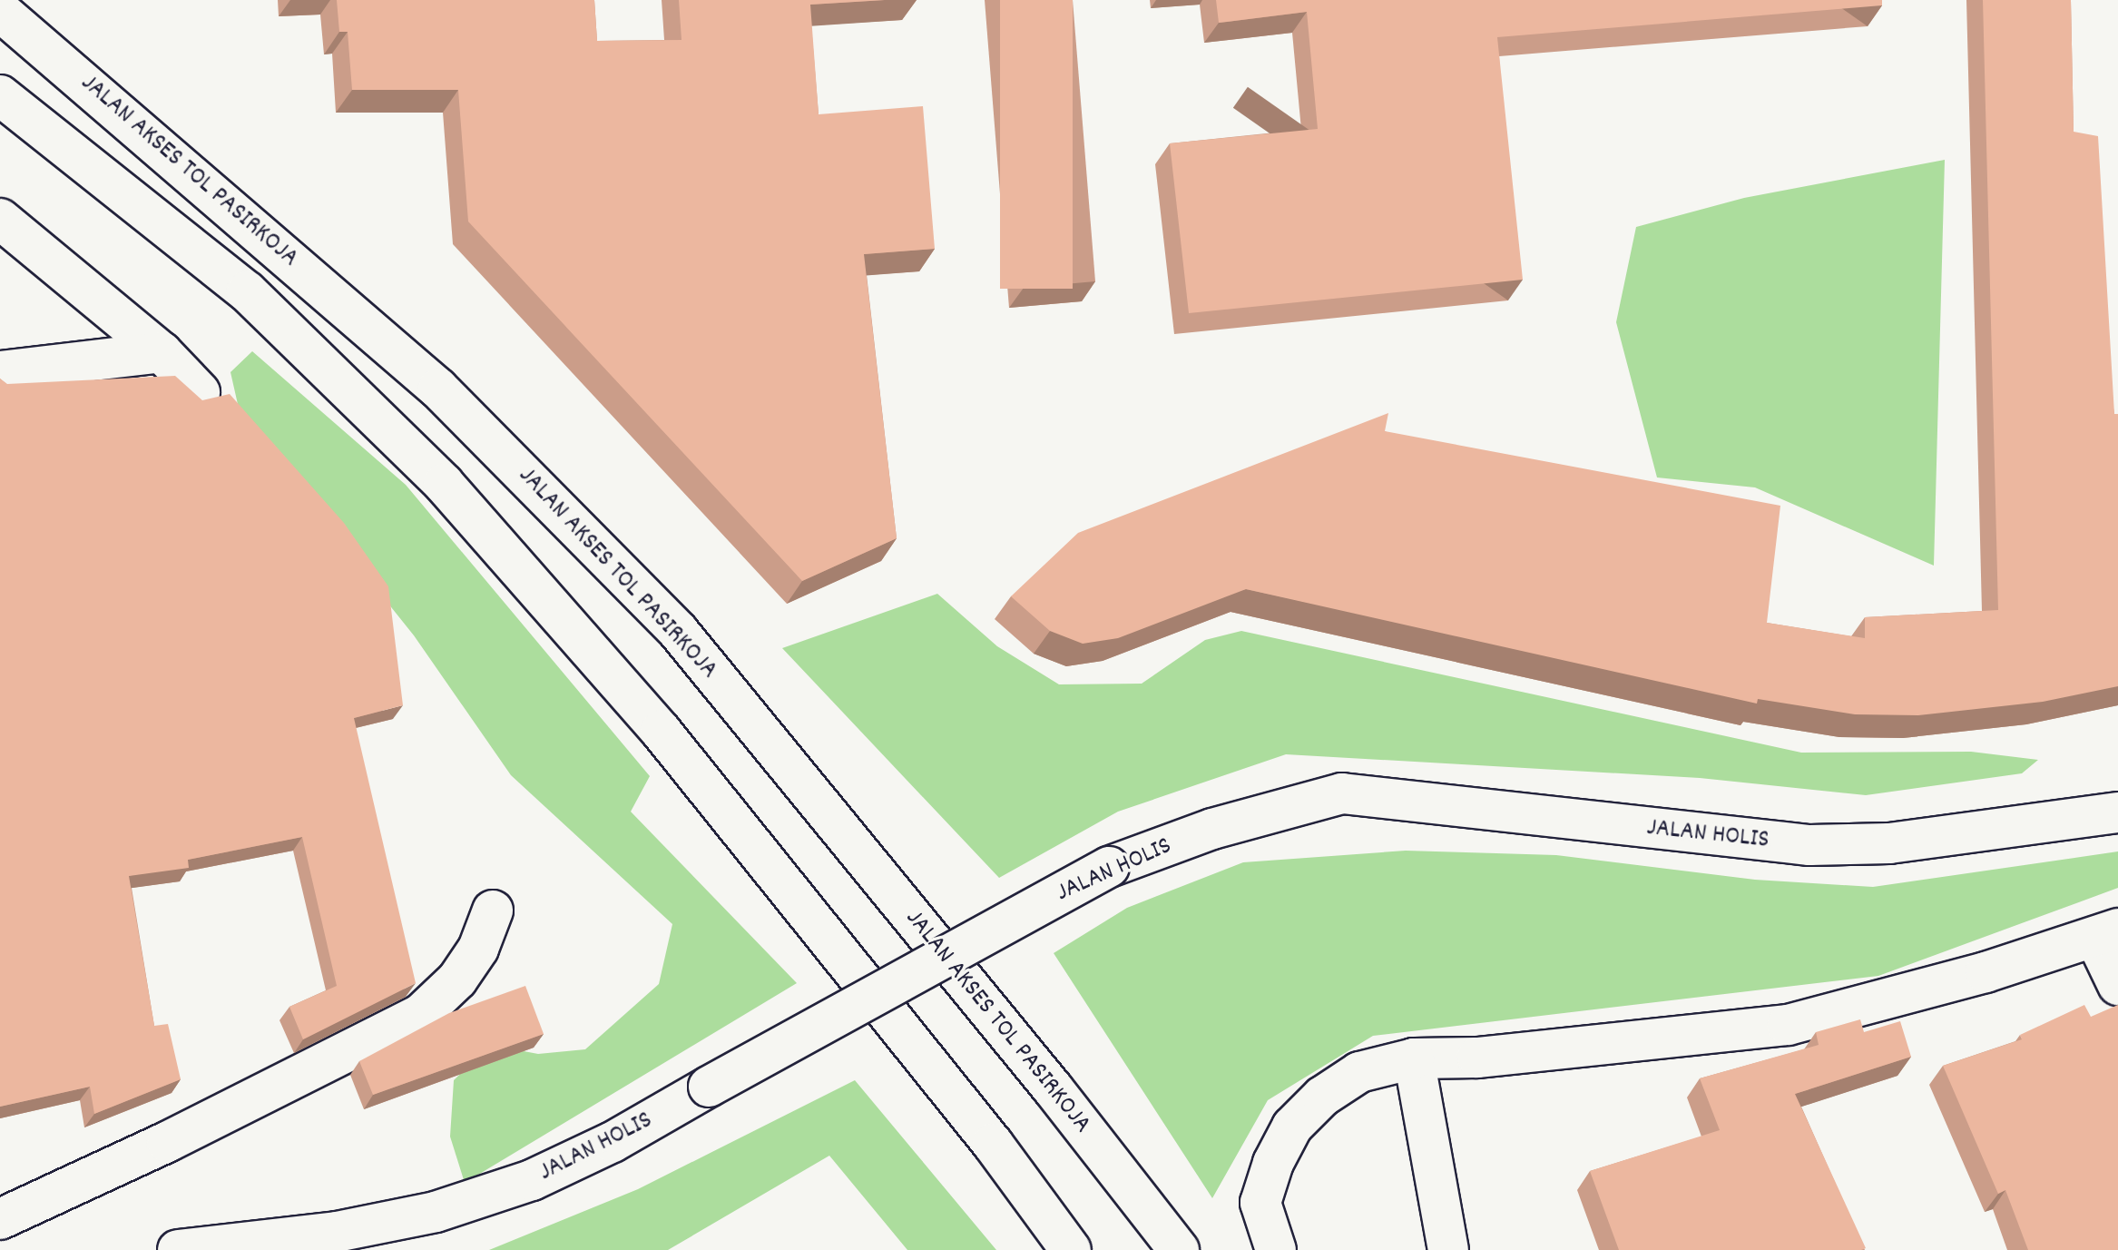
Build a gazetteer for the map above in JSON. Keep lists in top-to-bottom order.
{
  "streets": {
    "main road": ["JALAN AKSES TOL PASIRKOJA", "JALAN HOLIS"]
  }
}
